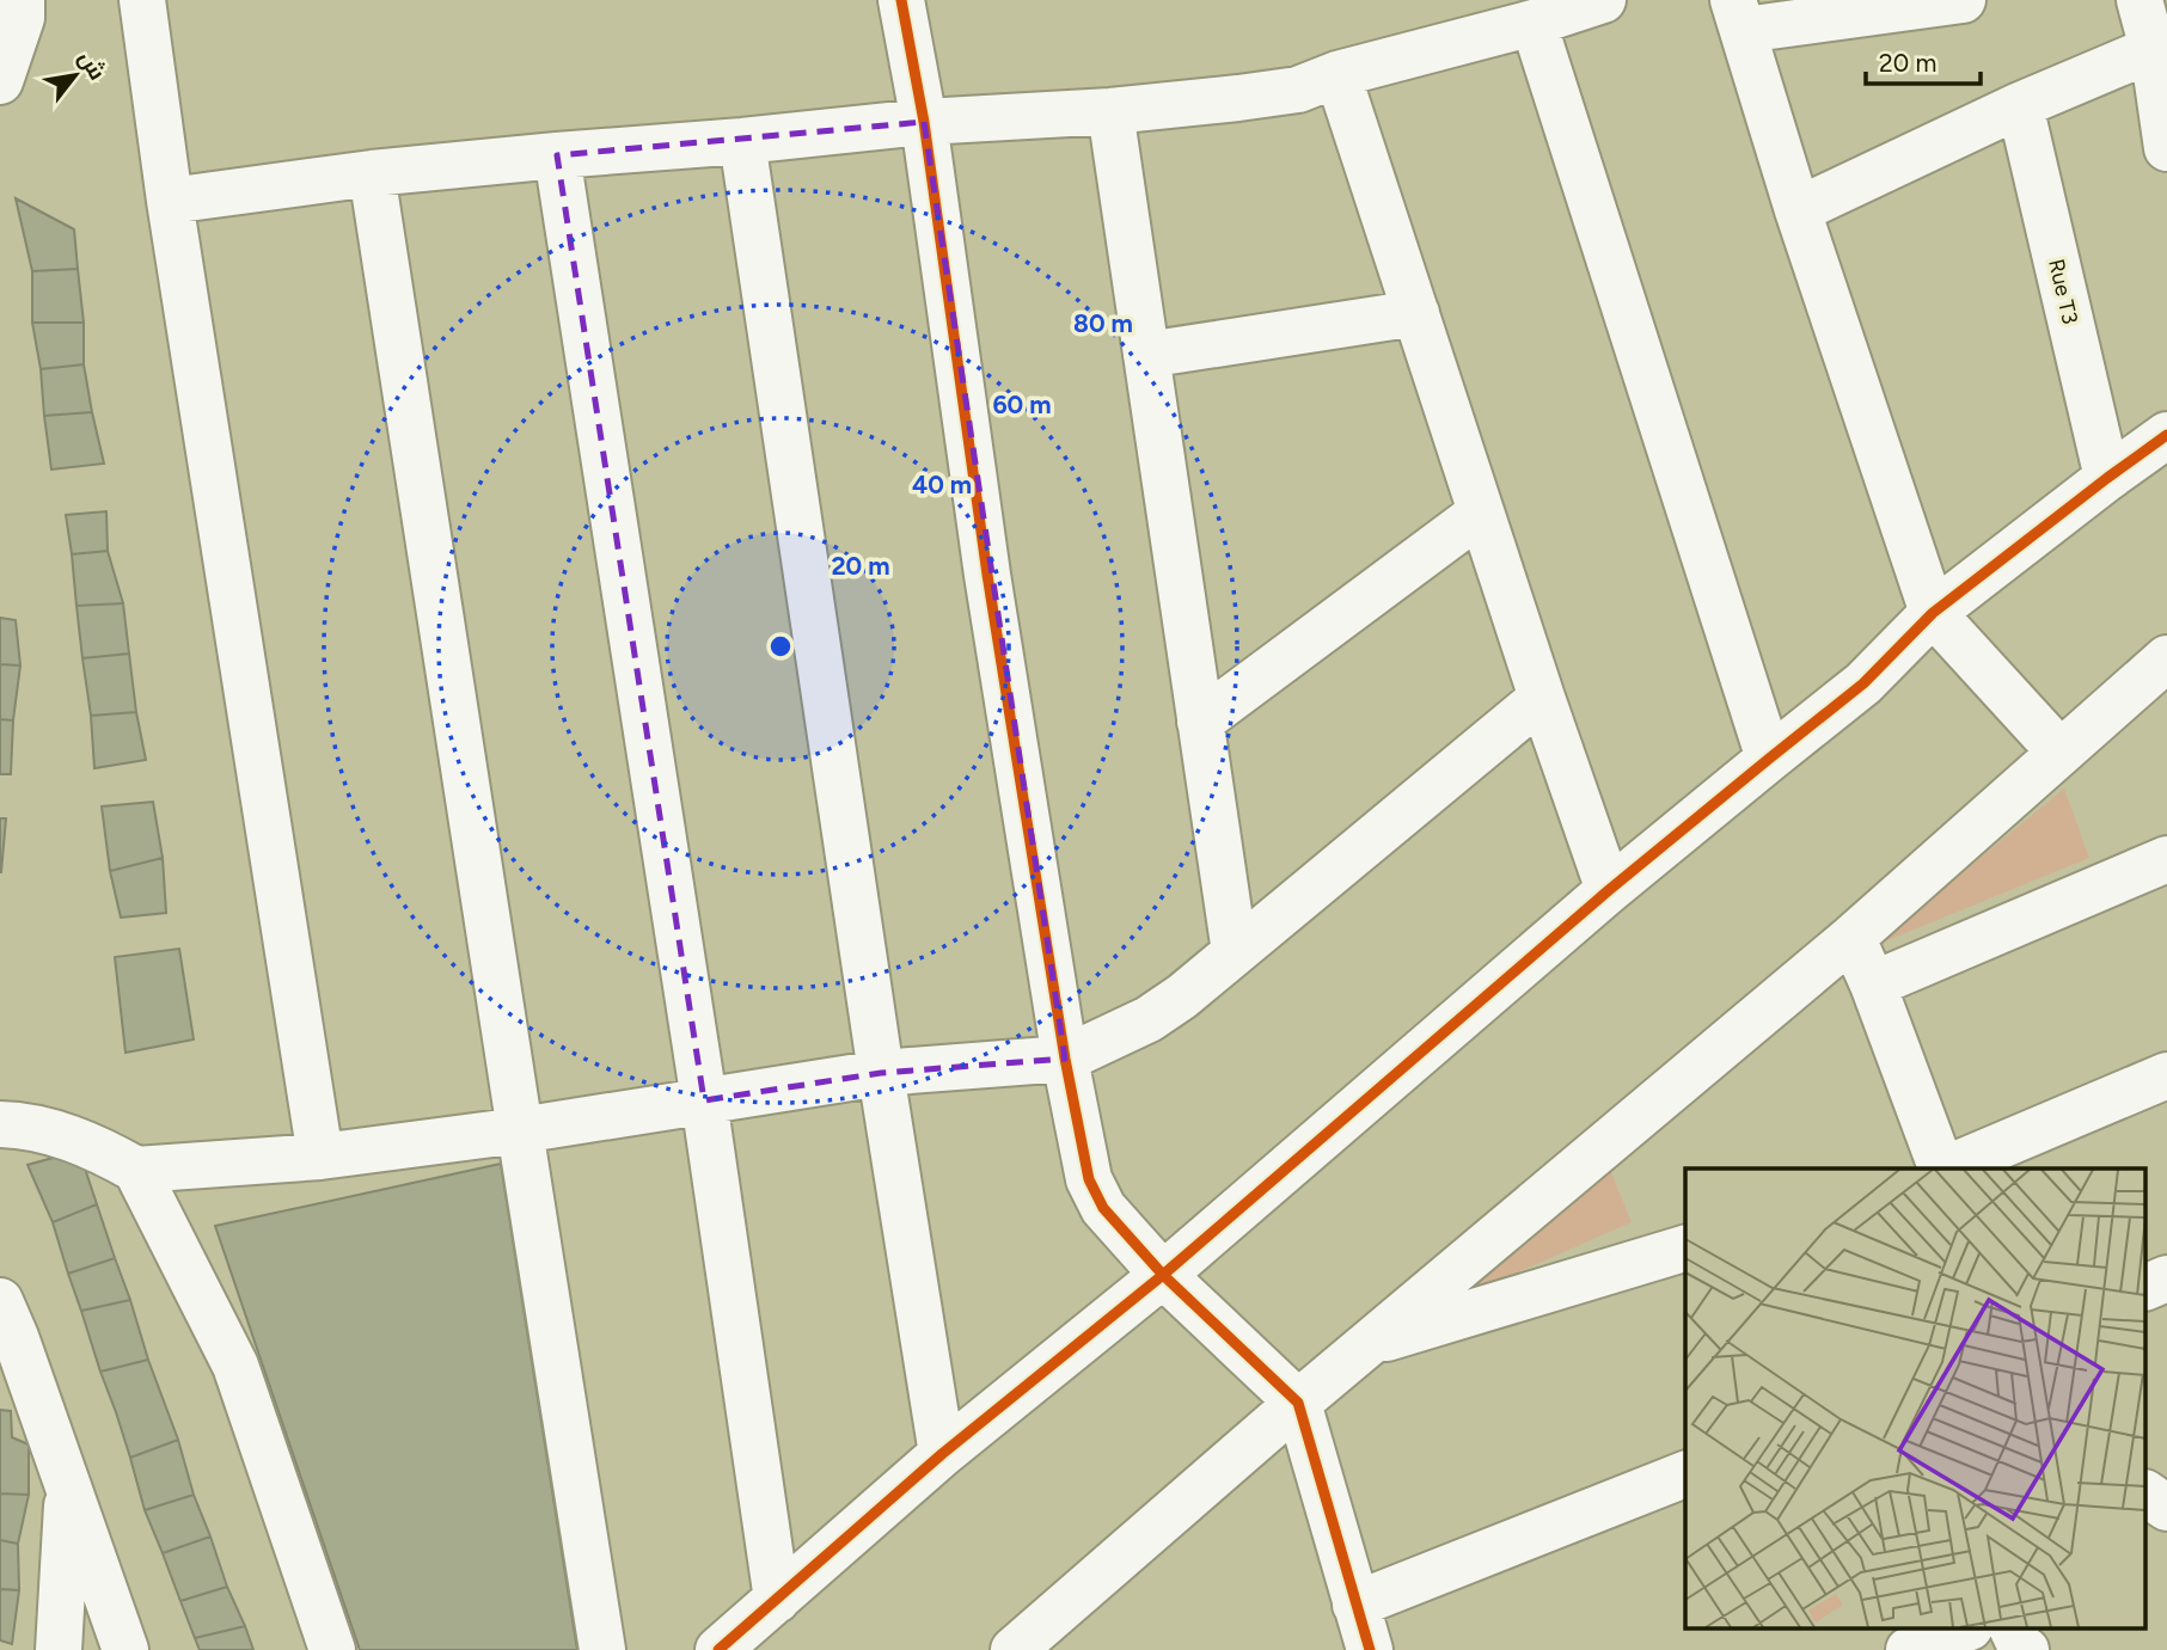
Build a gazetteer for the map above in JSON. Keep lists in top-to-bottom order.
{
  "streets": {
    "street": ["Rue T3"]
  },
  "scale_bar": "20 m",
  "north": "top right",
  "rings": [
    "80 m",
    "60 m",
    "40 m",
    "20 m"
  ]
}
